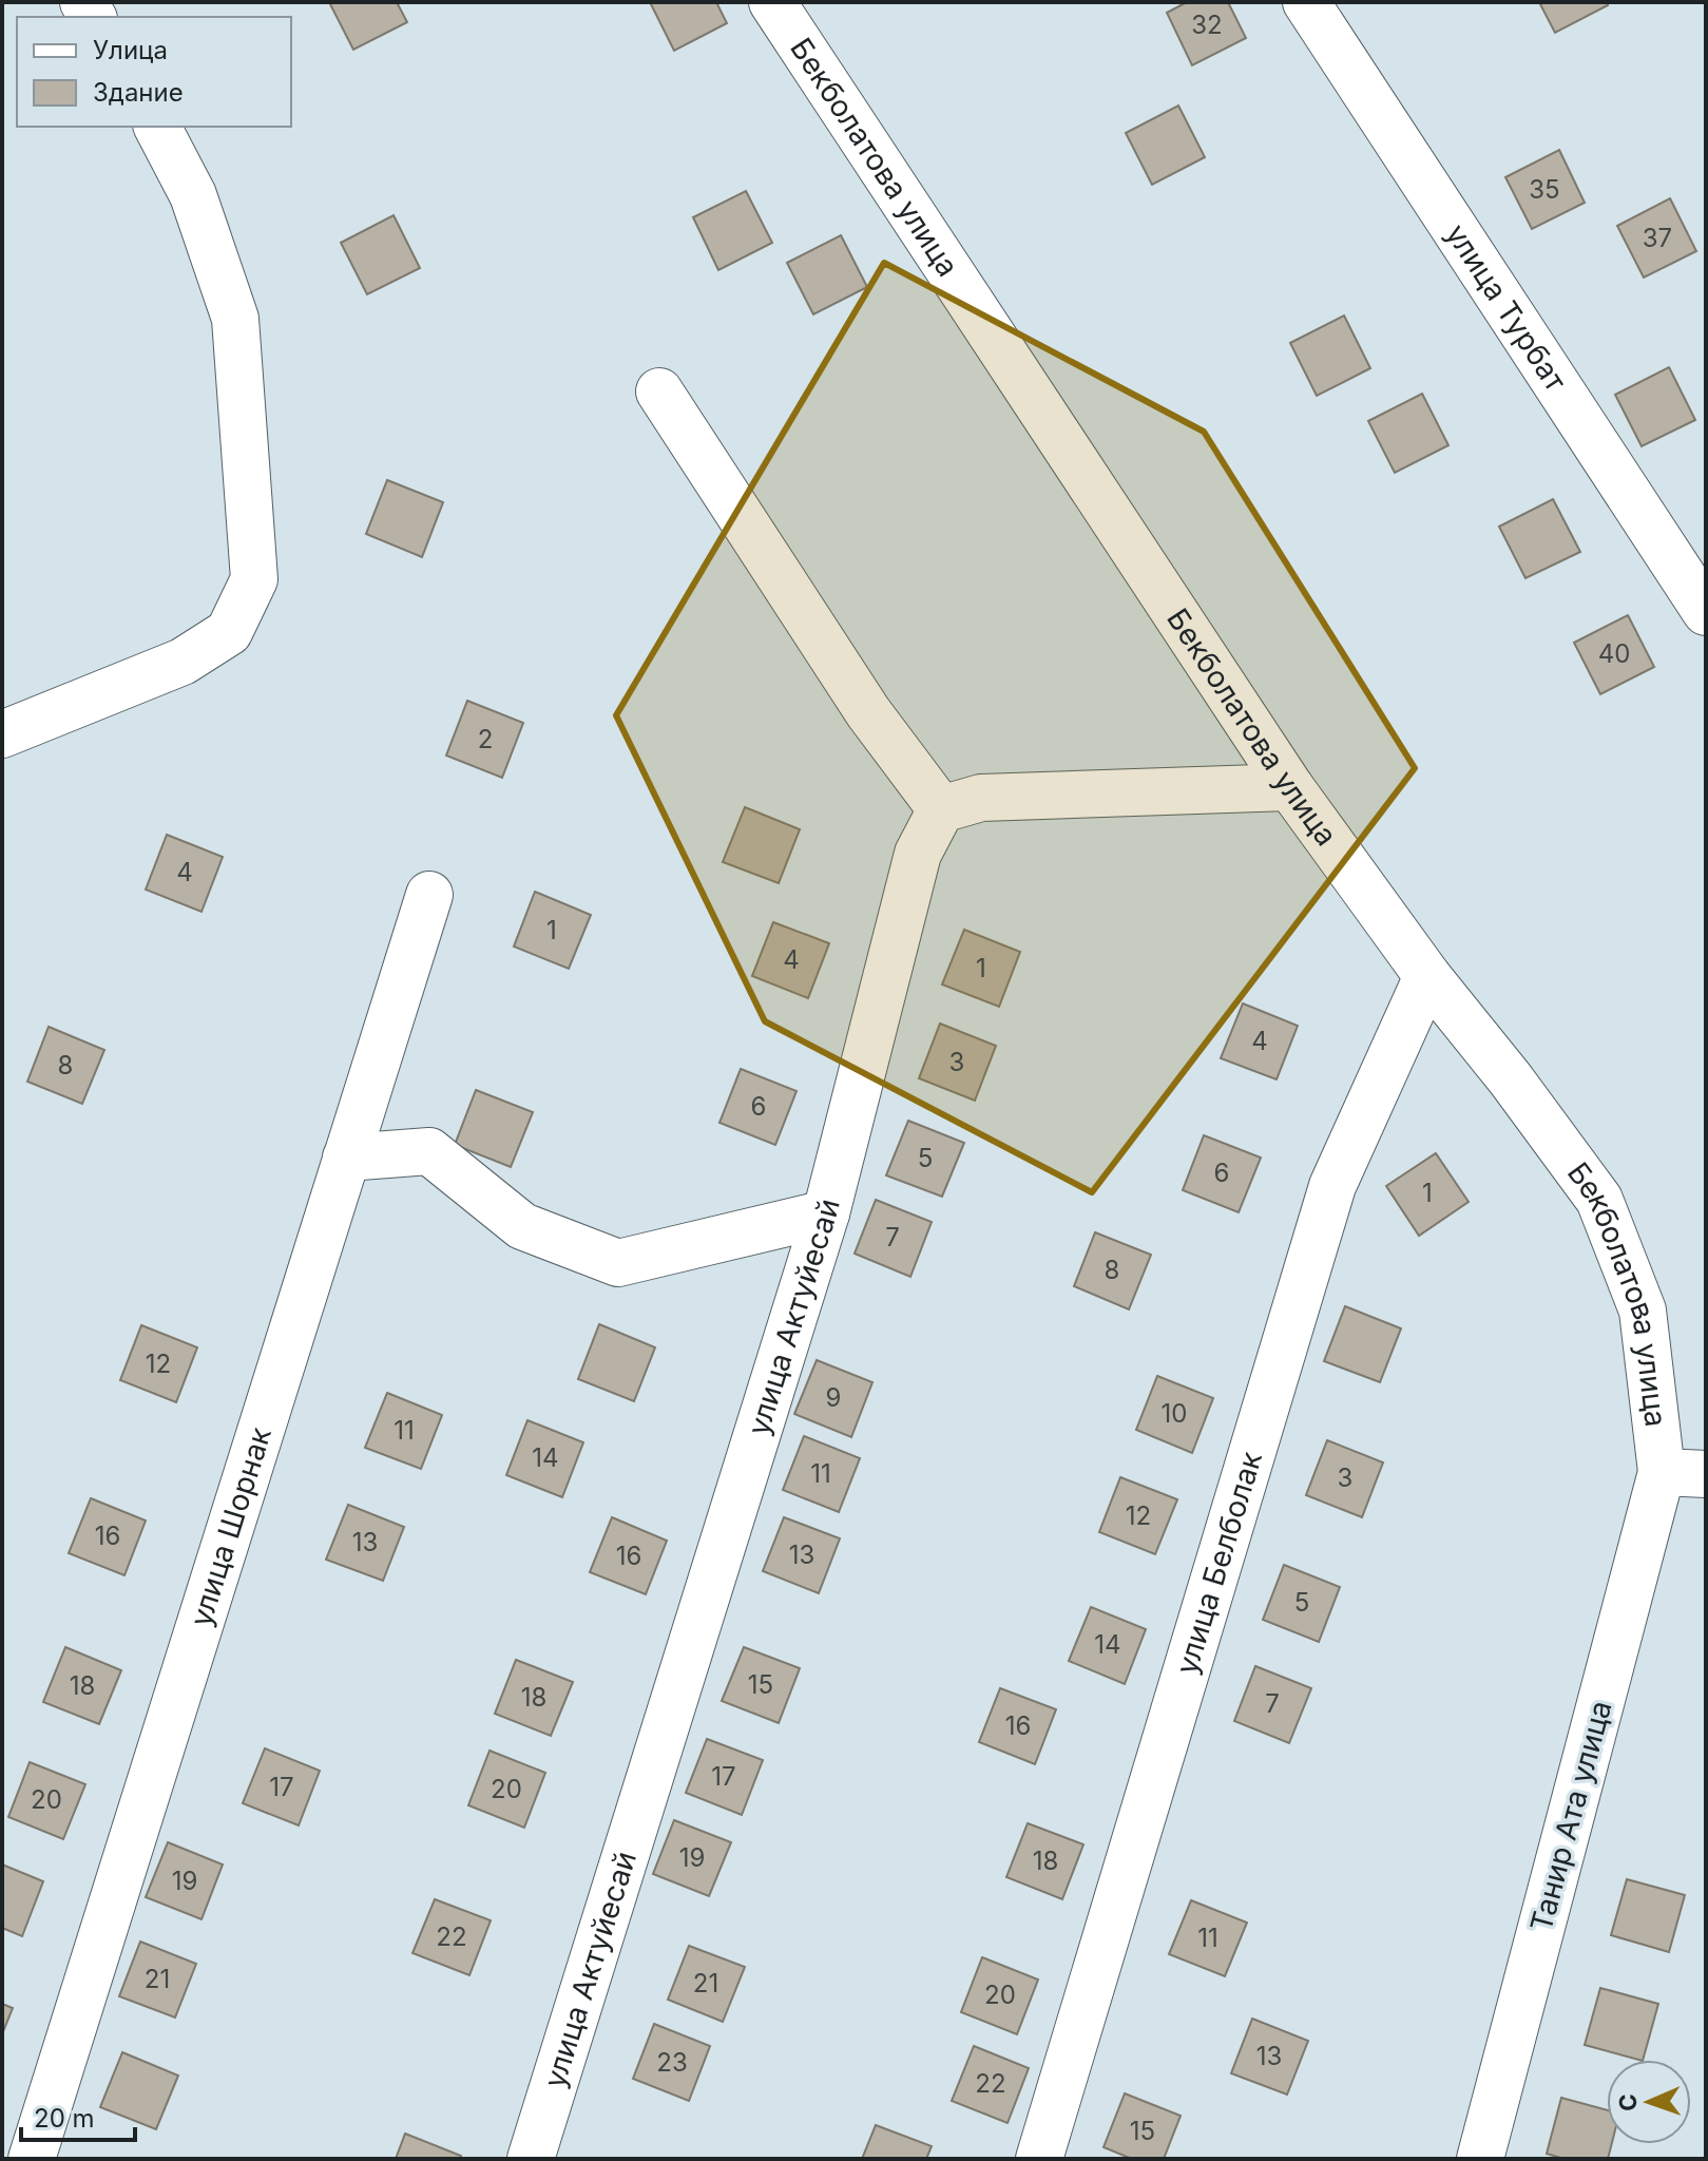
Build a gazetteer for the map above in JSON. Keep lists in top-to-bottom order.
{
  "streets": {
    "street": [
      "Бекболатова улица",
      "улица Турбат",
      "улица Актуйесай",
      "улица Шорнак",
      "улица Белболак",
      "Танир Ата улица"
    ]
  },
  "crossings": [
    ["Бекболатова улица", "улица Белболак"],
    ["Бекболатова улица", "Танир Ата улица"]
  ],
  "house_numbers": [
    "32",
    "35",
    "37",
    "40",
    "2",
    "4",
    "1",
    "4",
    "1",
    "4",
    "3",
    "8",
    "6",
    "5",
    "6",
    "1",
    "7",
    "8",
    "12",
    "9",
    "10",
    "11",
    "14",
    "11",
    "3",
    "12",
    "16",
    "13",
    "13",
    "16",
    "5",
    "14",
    "15",
    "18",
    "18",
    "7",
    "16",
    "17",
    "17",
    "20",
    "20",
    "19",
    "18",
    "19",
    "22",
    "11",
    "21",
    "21",
    "20",
    "13",
    "23",
    "22",
    "15"
  ],
  "legend": ["Улица", "Здание"],
  "scale_bar": "20 m",
  "north": "left"
}
